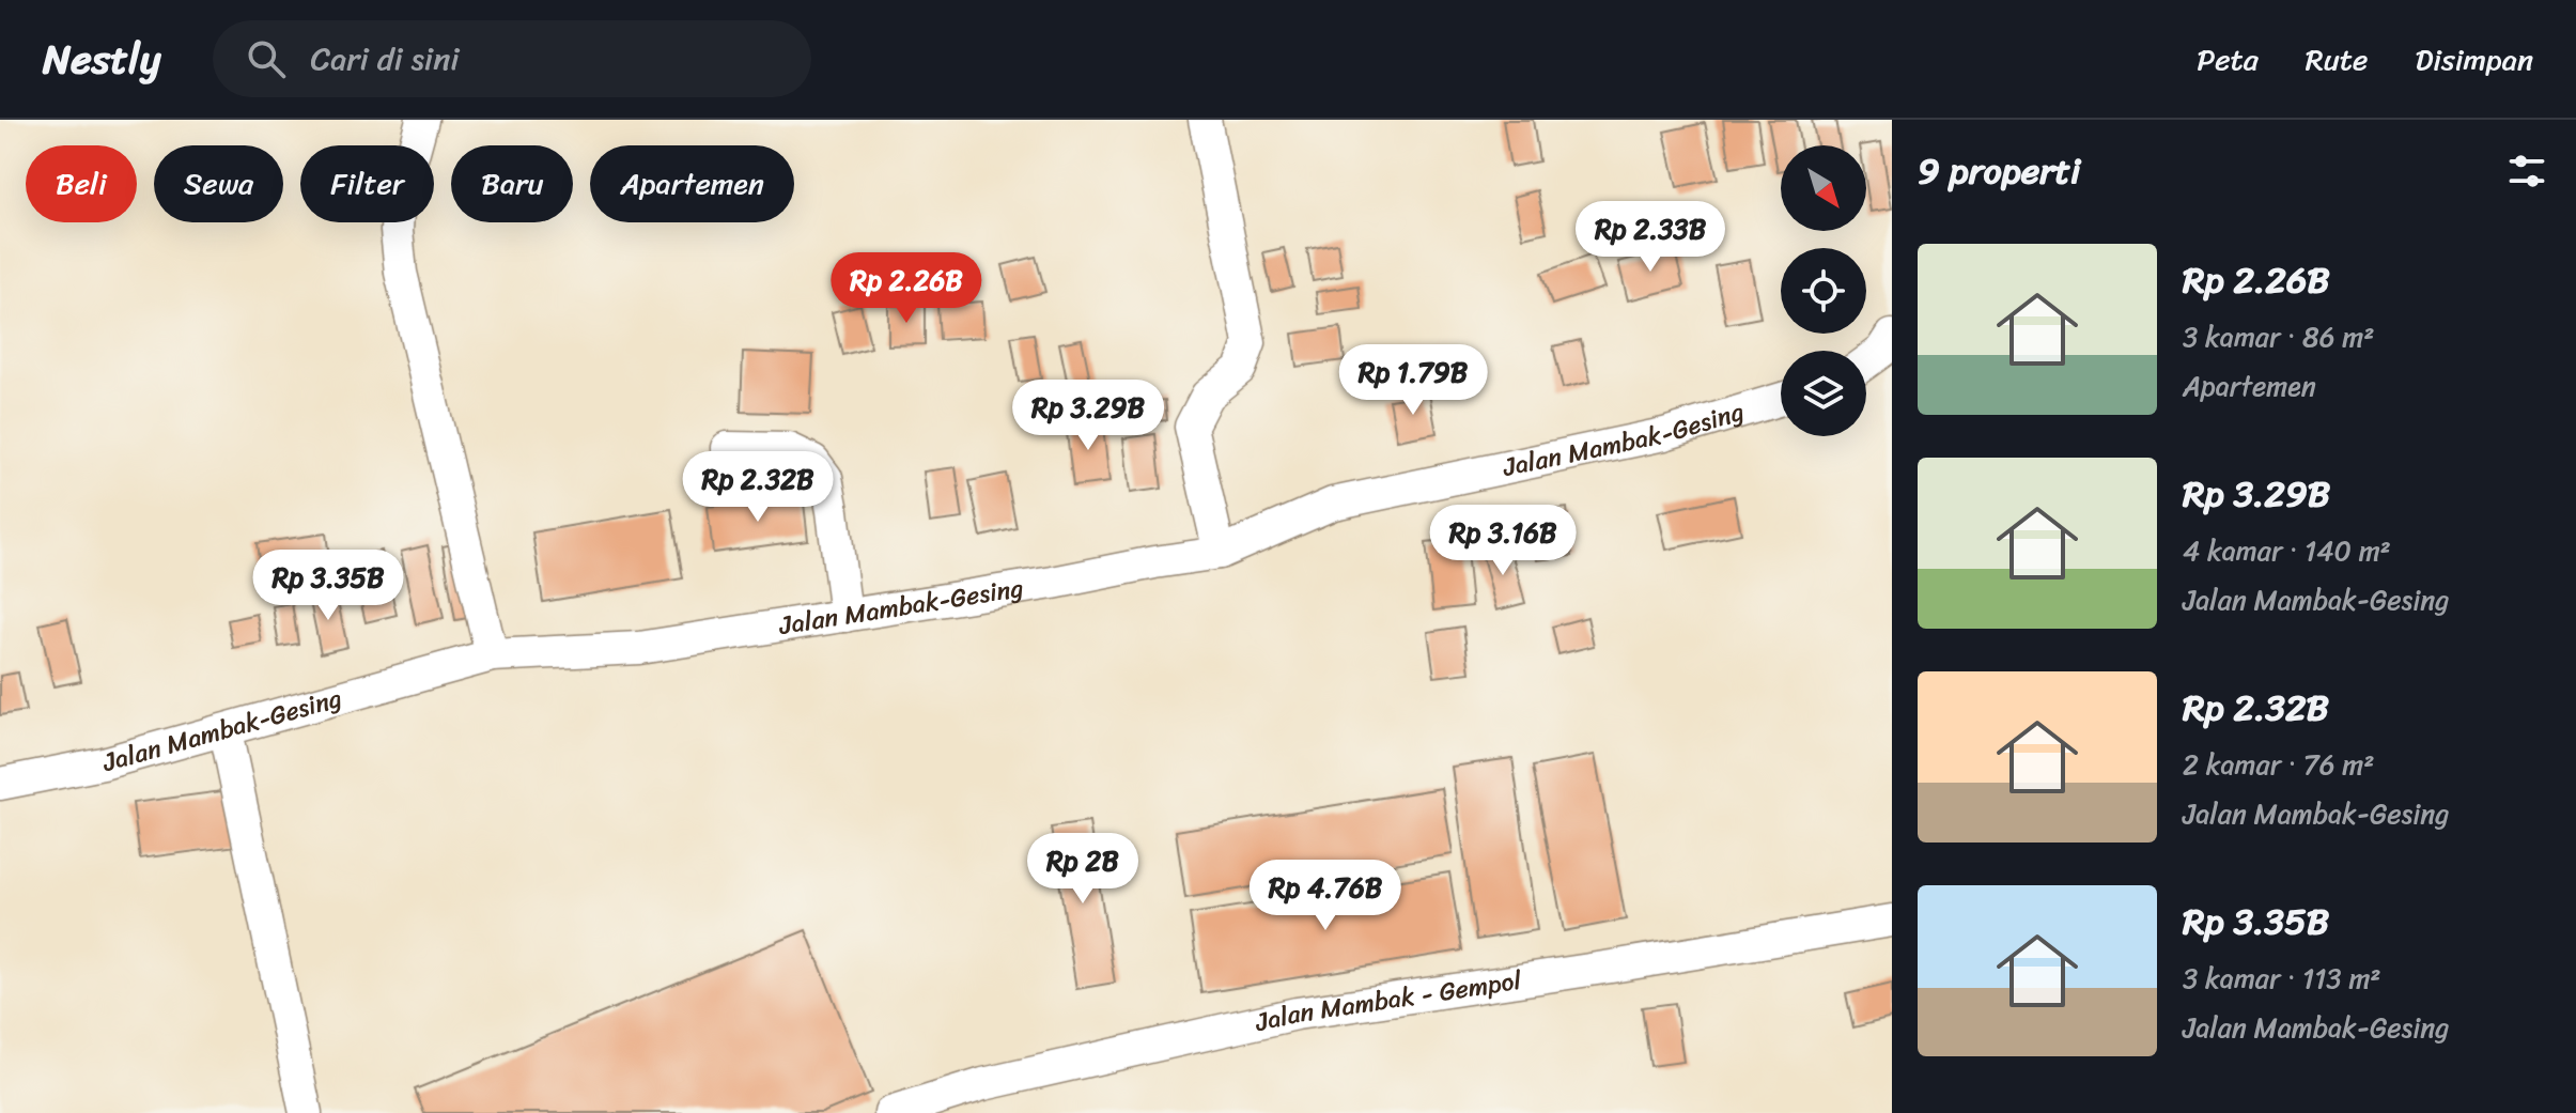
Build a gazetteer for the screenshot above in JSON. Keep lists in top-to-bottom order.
{
  "streets": {
    "street": ["Jalan Mambak-Gesing", "Jalan Mambak - Gempol"]
  },
  "north": "bottom right",
  "page": {
    "header": "Nestly",
    "search": "Cari di sini",
    "nav": ["Peta", "Rute", "Disimpan"],
    "heading": "9 properti",
    "chip": [
      "Beli",
      "Sewa",
      "Filter",
      "Baru",
      "Apartemen"
    ],
    "price": [
      "Rp 2.33B",
      "Rp 2.26B",
      "Rp 1.79B",
      "Rp 3.29B",
      "Rp 2.32B",
      "Rp 3.16B",
      "Rp 3.35B",
      "Rp 2B",
      "Rp 4.76B"
    ],
    "list": [
      {
        "name": "Rp 2.26B",
        "note": "3 kamar · 86 m² · Apartemen"
      },
      {
        "name": "Rp 3.29B",
        "note": "4 kamar · 140 m² · Jalan Mambak-Gesing"
      },
      {
        "name": "Rp 2.32B",
        "note": "2 kamar · 76 m² · Jalan Mambak-Gesing"
      },
      {
        "name": "Rp 3.35B",
        "note": "3 kamar · 113 m² · Jalan Mambak-Gesing"
      }
    ]
  }
}
